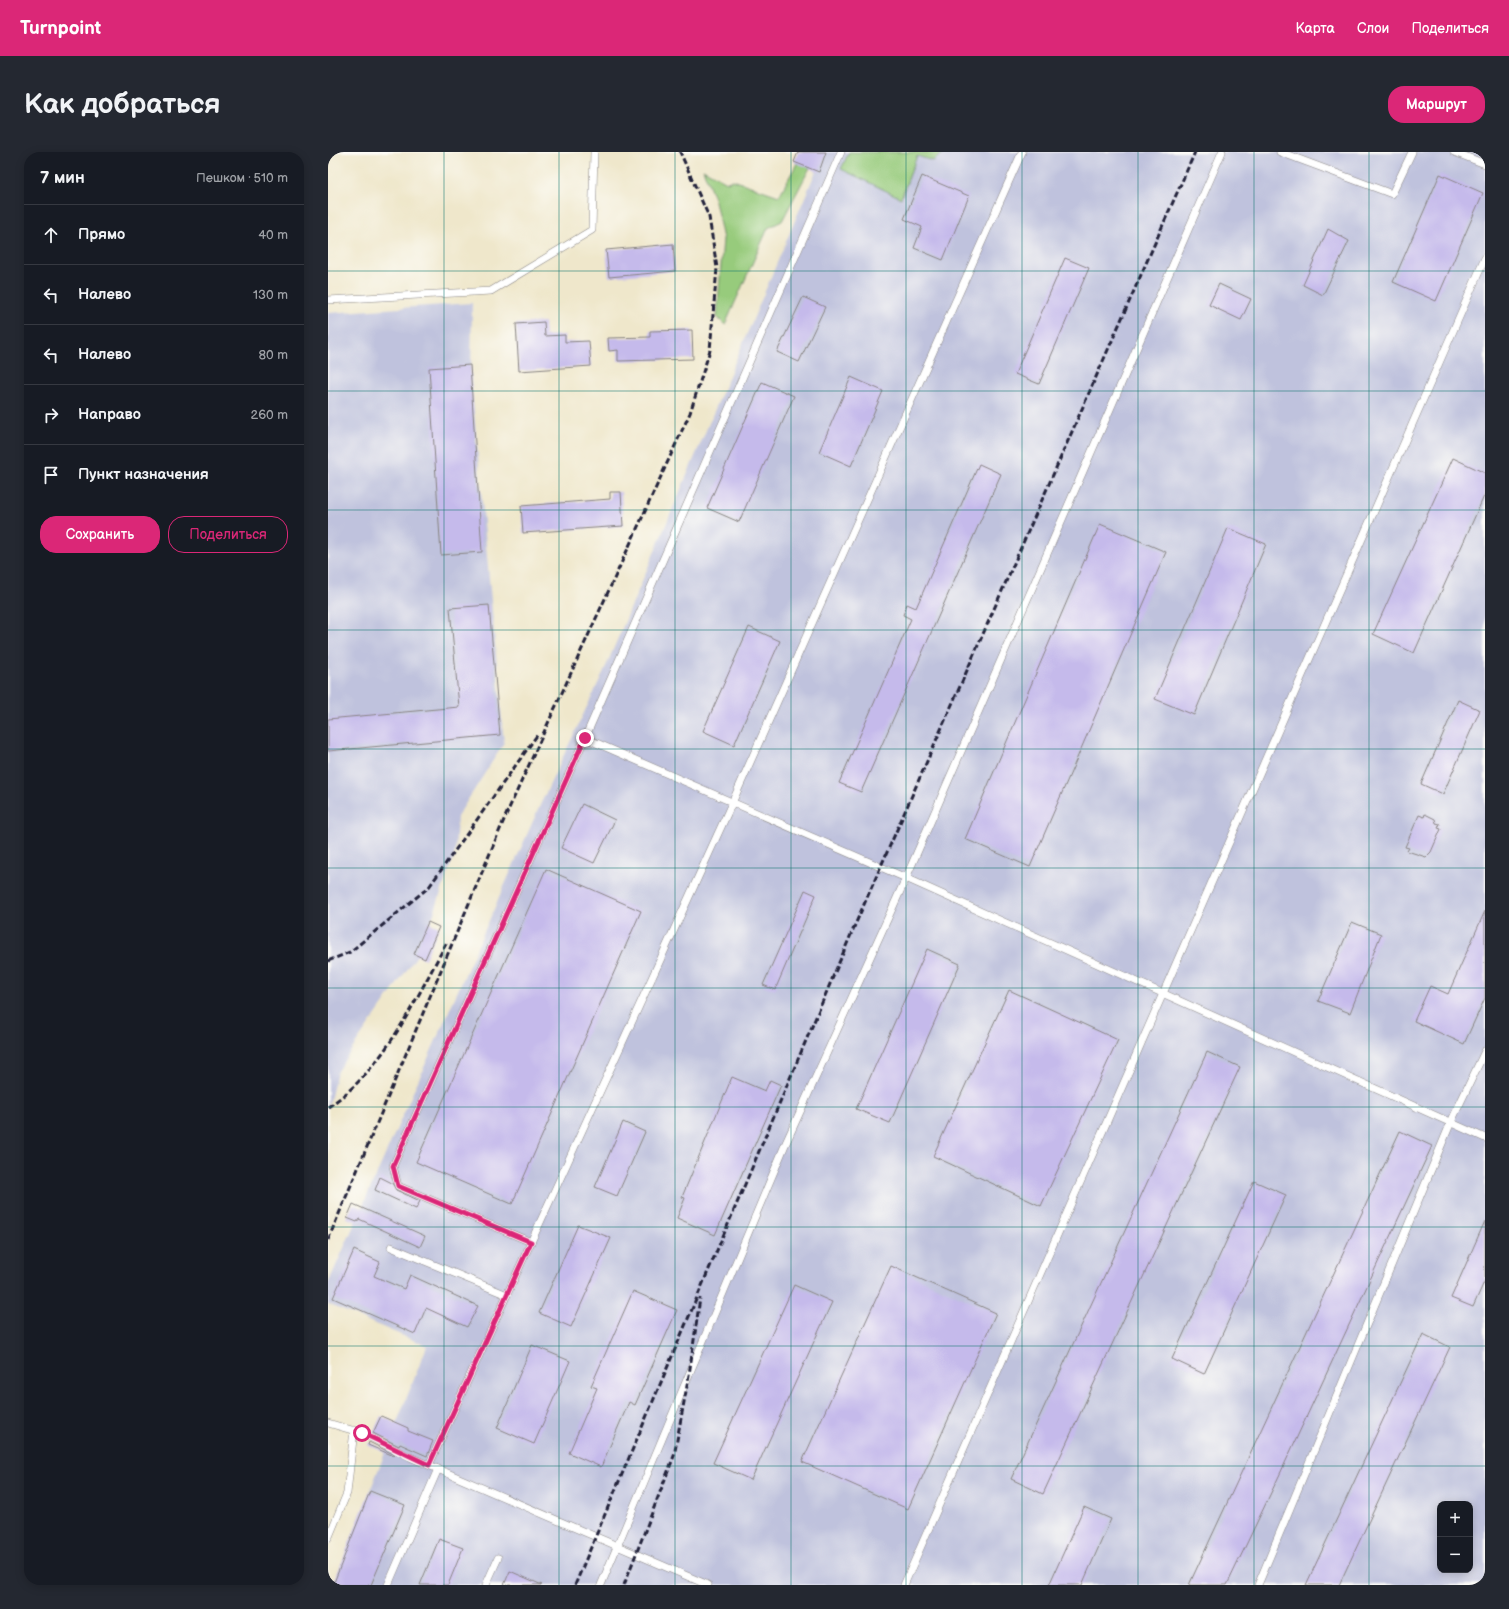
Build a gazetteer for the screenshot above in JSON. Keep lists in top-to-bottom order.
{
  "page": {
    "header": "Turnpoint",
    "nav": ["Карта", "Слои", "Поделиться"],
    "buttons": [
      "Маршрут",
      ["Сохранить", "Поделиться"]
    ],
    "title": "Как добраться",
    "heading": ["7 мин", "Пешком · 510 m"],
    "list": [
      ["Прямо", "40 m"],
      ["Налево", "130 m"],
      ["Налево", "80 m"],
      ["Направо", "260 m"],
      "Пункт назначения"
    ],
    "map_buttons": ["+", "−"]
  }
}
